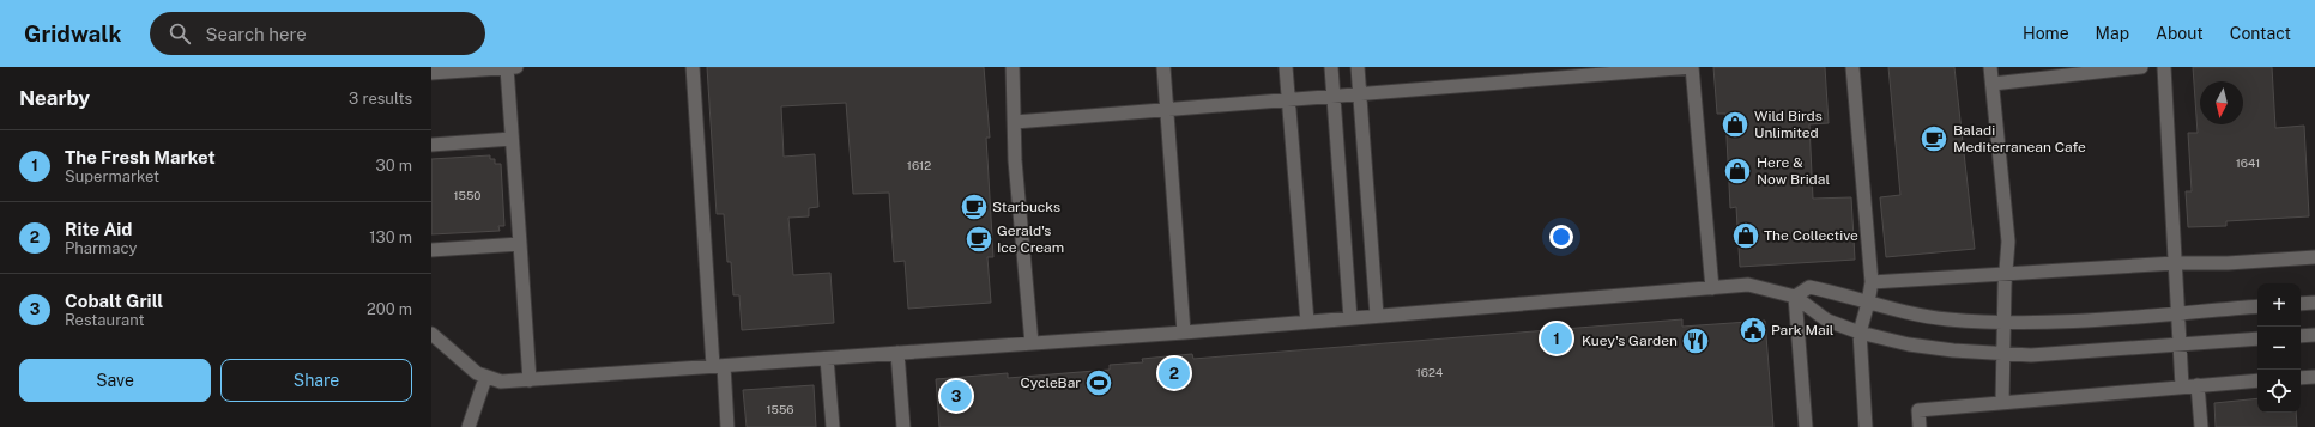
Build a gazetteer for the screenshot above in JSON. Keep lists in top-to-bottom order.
{
  "places": {
    "shop": ["Wild Birds Unlimited", "Here & Now Bridal", "The Collective"],
    "cafe": ["Baladi Mediterranean Cafe", "Starbucks", "Gerald's Ice Cream"],
    "public building": ["Park Mail"],
    "restaurant": ["Kuey's Garden"],
    "sports": ["CycleBar"]
  },
  "house_numbers": [
    "1641",
    "1612",
    "1550",
    "1624",
    "1556"
  ],
  "north": "bottom",
  "page": {
    "header": "Gridwalk",
    "search": "Search here",
    "nav": [
      "Home",
      "Map",
      "About",
      "Contact"
    ],
    "heading": ["Nearby", "3 results"],
    "list": [
      {
        "mark": "1",
        "name": "The Fresh Market",
        "note": "Supermarket",
        "value": "30 m"
      },
      {
        "mark": "2",
        "name": "Rite Aid",
        "note": "Pharmacy",
        "value": "130 m"
      },
      {
        "mark": "3",
        "name": "Cobalt Grill",
        "note": "Restaurant",
        "value": "200 m"
      }
    ],
    "map_buttons": ["+", "−"],
    "pins": ["1", "2", "3"],
    "buttons": ["Save", "Share"]
  }
}
